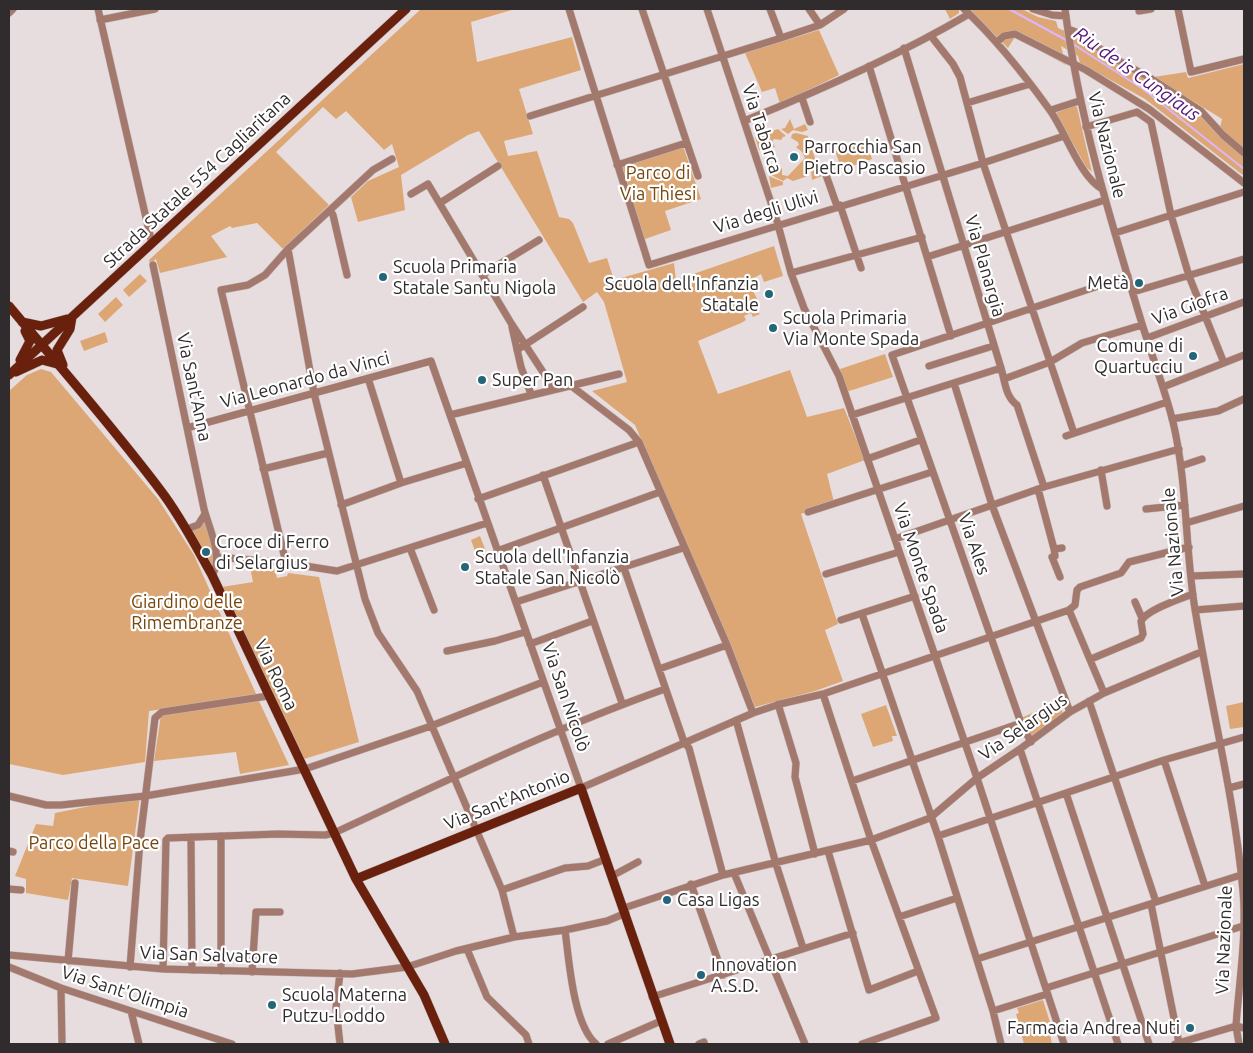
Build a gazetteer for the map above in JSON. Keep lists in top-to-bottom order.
{
  "streets": {
    "main road": [
      "Strada Statale 554 Cagliaritana",
      "Via Roma",
      "Via San Nicolò",
      "Via Sant'Antonio"
    ],
    "street": [
      "Via Tabarca",
      "Via Nazionale",
      "Via degli Ulivi",
      "Via Planargia",
      "Via Giofra",
      "Via Leonardo da Vinci",
      "Via Sant'Anna",
      "Via Ales",
      "Via Monte Spada",
      "Via Selargius",
      "Via San Salvatore",
      "Via Sant'Olimpia"
    ]
  },
  "crossings": [
    ["Via Tabarca", "Via degli Ulivi"],
    ["Via Tabarca", "Via Monte Spada"],
    ["Via Nazionale", "Via Giofra"],
    ["Via Nazionale", "Via Selargius"],
    ["Strada Statale 554 Cagliaritana", "Via Roma"],
    ["Via degli Ulivi", "Via Planargia"],
    ["Via Leonardo da Vinci", "Via Sant'Anna"],
    ["Via Leonardo da Vinci", "Via San Nicolò"],
    ["Via Sant'Anna", "Via Roma"],
    ["Via Ales", "Via Selargius"],
    ["Via Ales", "Via Sant'Antonio"],
    ["Via Monte Spada", "Via Selargius"],
    ["Via Monte Spada", "Via Sant'Antonio"],
    ["Via Roma", "Via Sant'Antonio"],
    ["Via Roma", "Via San Salvatore"],
    ["Via San Nicolò", "Via Selargius"],
    ["Via San Nicolò", "Via Sant'Antonio"],
    ["Via San Nicolò", "Via San Salvatore"],
    ["Via Selargius", "Via San Salvatore"]
  ],
  "water": ["Riu de is Cungiaus"],
  "parks": ["Parco di Via Thiesi", "Giardino delle Rimembranze", "Parco della Pace"],
  "places": [
    "Parrocchia San Pietro Pascasio",
    "Scuola Primaria Statale Santu Nigola",
    "Metà",
    "Scuola dell'Infanzia Statale",
    "Scuola Primaria Via Monte Spada",
    "Comune di Quartucciu",
    "Super Pan",
    "Croce di Ferro di Selargius",
    "Scuola dell'Infanzia Statale San Nicolò",
    "Casa Ligas",
    "Innovation A.S.D.",
    "Scuola Materna Putzu-Loddo",
    "Farmacia Andrea Nuti"
  ]
}
